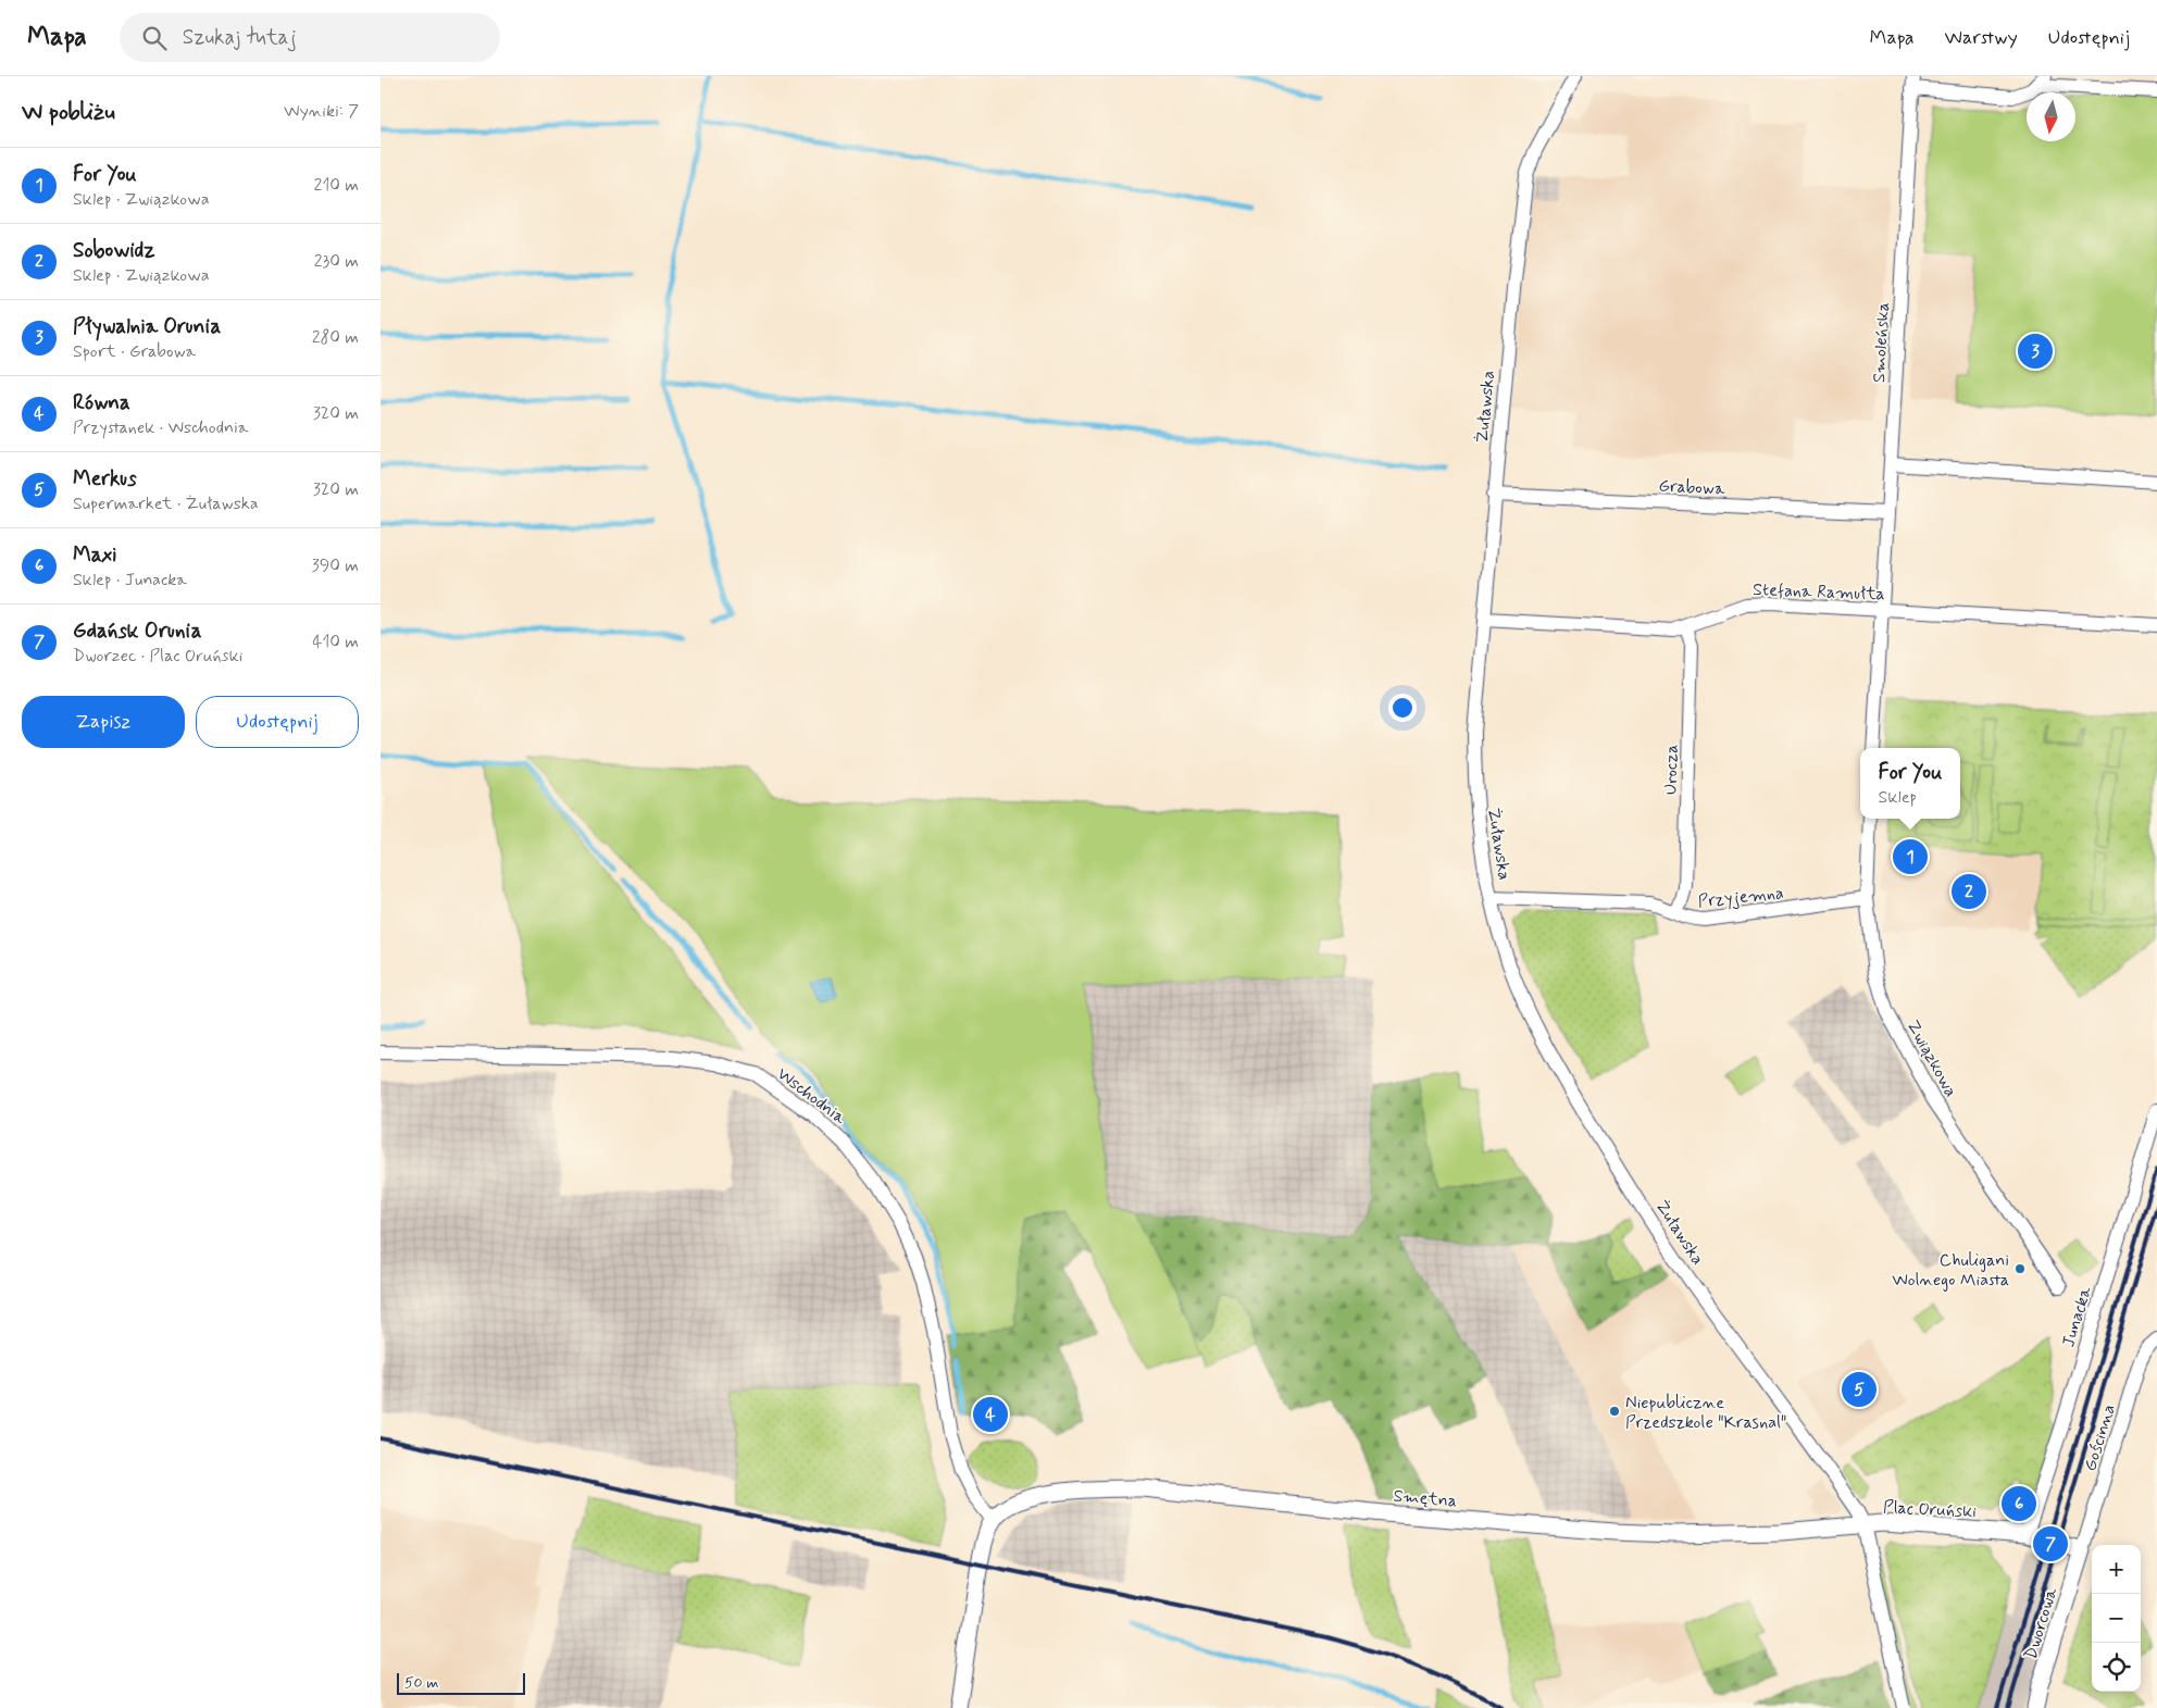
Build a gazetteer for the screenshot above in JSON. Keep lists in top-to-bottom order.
{
  "streets": {
    "street": [
      "Smoleńska",
      "Żuławska",
      "Grabowa",
      "Stefana Ramułta",
      "Urocza",
      "Przyjemna",
      "Związkowa",
      "Wschodnia",
      "Junacka",
      "Gościnna",
      "Smętna",
      "Plac Oruński",
      "Dworcowa"
    ]
  },
  "crossings": [
    ["Smoleńska", "Grabowa"],
    ["Smoleńska", "Stefana Ramułta"],
    ["Żuławska", "Grabowa"],
    ["Żuławska", "Stefana Ramułta"],
    ["Żuławska", "Przyjemna"],
    ["Żuławska", "Smętna"],
    ["Żuławska", "Plac Oruński"],
    ["Stefana Ramułta", "Urocza"],
    ["Urocza", "Przyjemna"],
    ["Przyjemna", "Związkowa"],
    ["Wschodnia", "Smętna"],
    ["Junacka", "Plac Oruński"],
    ["Gościnna", "Plac Oruński"],
    ["Gościnna", "Dworcowa"],
    ["Smętna", "Plac Oruński"],
    ["Plac Oruński", "Dworcowa"]
  ],
  "places": ["Chuligani Wolnego Miasta", "Niepubliczne Przedszkole \"Krasnal\""],
  "scale_bar": "50 m",
  "north": "bottom",
  "page": {
    "header": "Mapa",
    "search": "Szukaj tutaj",
    "nav": ["Mapa", "Warstwy", "Udostępnij"],
    "heading": ["W pobliżu", "Wyniki: 7"],
    "list": [
      {
        "mark": "1",
        "name": "For You",
        "note": "Sklep · Związkowa",
        "value": "210 m"
      },
      {
        "mark": "2",
        "name": "Sobowidz",
        "note": "Sklep · Związkowa",
        "value": "230 m"
      },
      {
        "mark": "3",
        "name": "Pływalnia Orunia",
        "note": "Sport · Grabowa",
        "value": "280 m"
      },
      {
        "mark": "4",
        "name": "Równa",
        "note": "Przystanek · Wschodnia",
        "value": "320 m"
      },
      {
        "mark": "5",
        "name": "Merkus",
        "note": "Supermarket · Żuławska",
        "value": "320 m"
      },
      {
        "mark": "6",
        "name": "Maxi",
        "note": "Sklep · Junacka",
        "value": "390 m"
      },
      {
        "mark": "7",
        "name": "Gdańsk Orunia",
        "note": "Dworzec · Plac Oruński",
        "value": "410 m"
      }
    ],
    "pins": [
      "3",
      "1",
      "2",
      "5",
      "4",
      "6",
      "7"
    ],
    "buttons": ["Zapisz", "Udostępnij"],
    "popup": ["For You", "Sklep"],
    "map_buttons": ["+", "−"],
    "scale": "50 m"
  }
}
